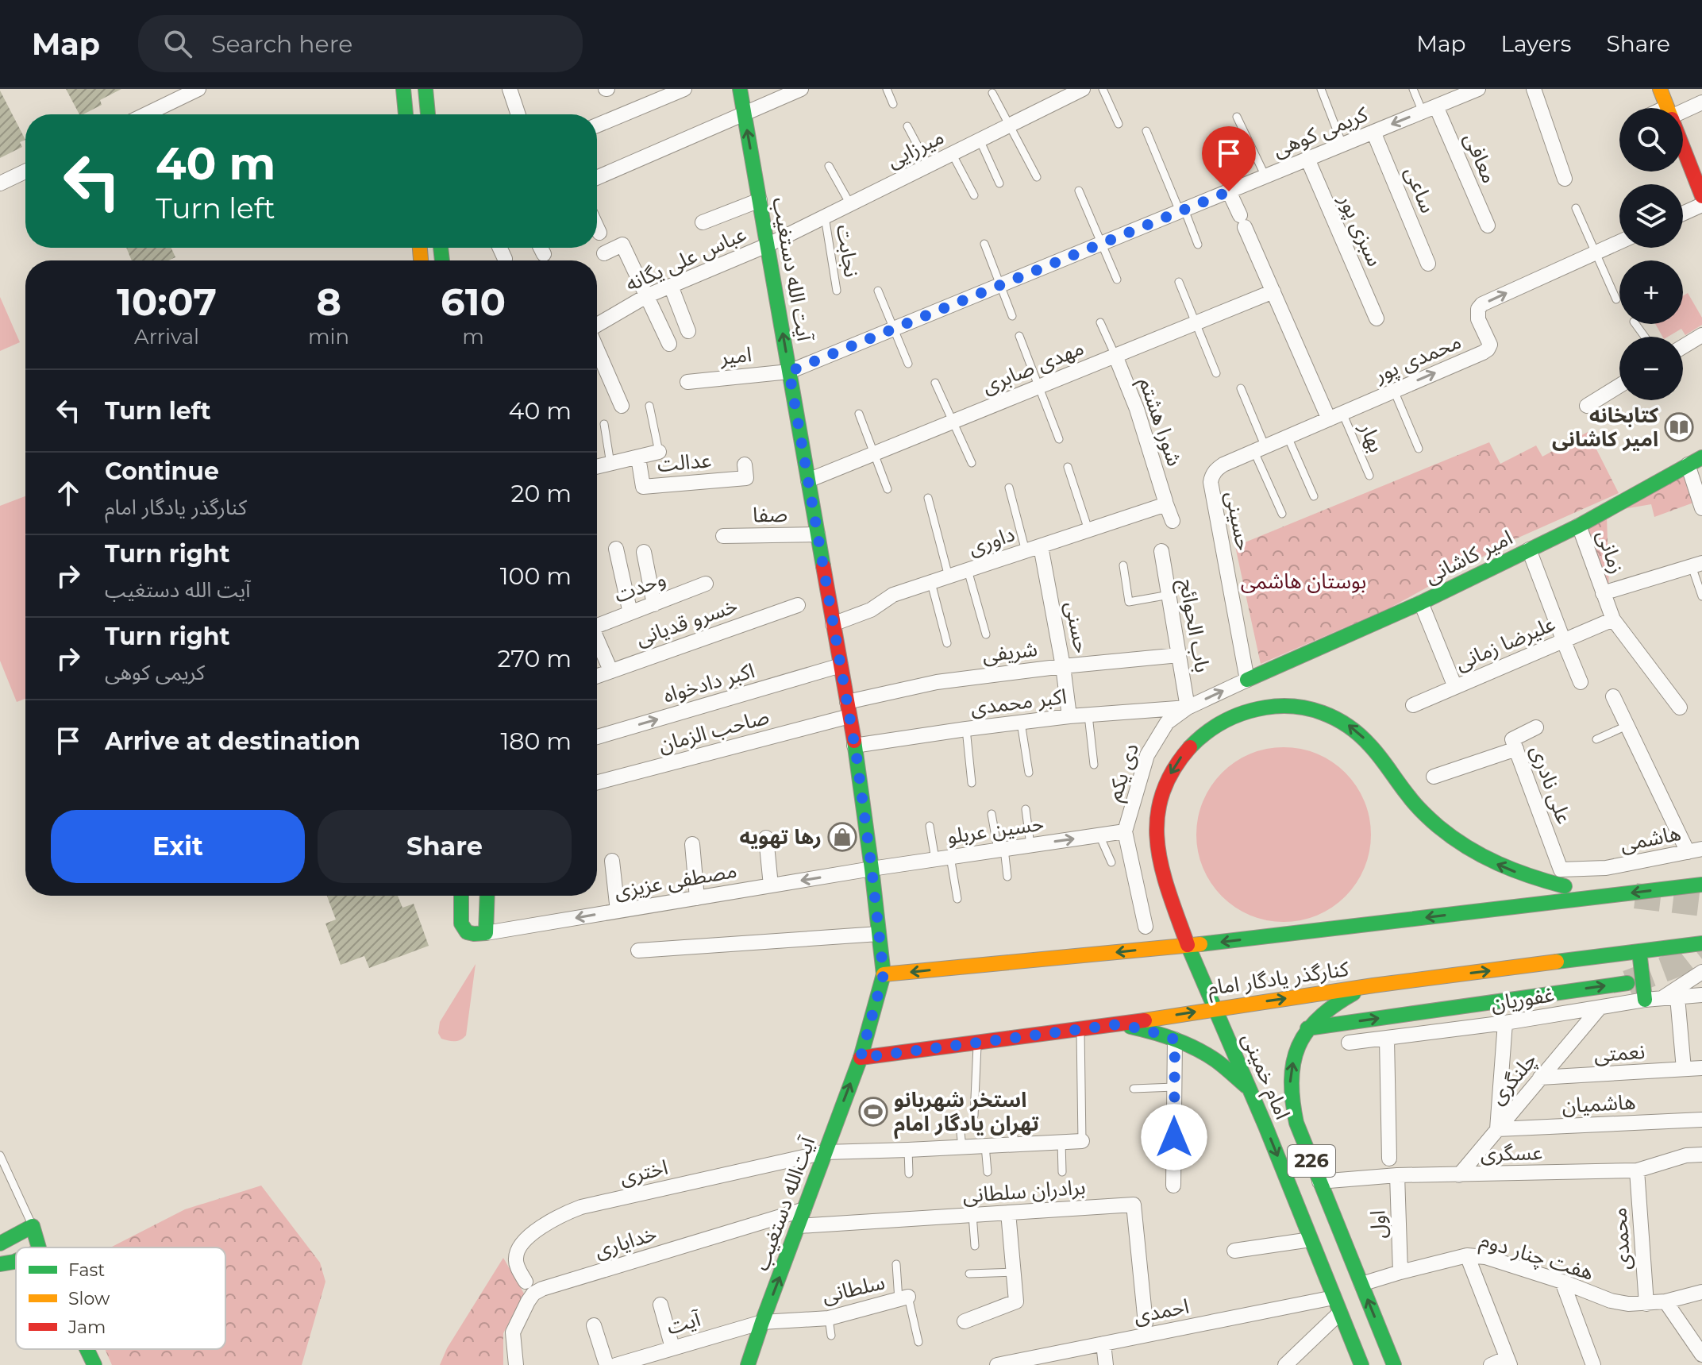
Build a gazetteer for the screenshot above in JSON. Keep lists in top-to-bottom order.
{
  "streets": {
    "main road": [
      "آیت الله دستغیب",
      "امیر کاشانی",
      "کنارگذر یادگار امام",
      "امام خمینی",
      "226",
      "آیت‌الله دستغیب"
    ],
    "street": [
      "کریمی کوهی",
      "میرزایی",
      "معافی",
      "ساعی",
      "سبزی پور",
      "عباس علی یگانه",
      "امیر",
      "محمدی پور",
      "مهدی صابری",
      "شورا هشتم",
      "عدالت",
      "صفا",
      "حسینی",
      "داوری",
      "زمانی",
      "وحدت",
      "خسرو قدیانی",
      "باب الحوائج",
      "حسنی",
      "علیرضا زمانی",
      "شریفی",
      "اکبر دادخواه",
      "اکبر محمدی",
      "صاحب الزمان",
      "دی یکم",
      "علی نادری",
      "حسین عربلو",
      "هاشمی",
      "مصطفی عزیزی",
      "غفوریان",
      "نعمتی",
      "چلنگری",
      "هاشمیان",
      "عسگری",
      "اختری",
      "برادران سلطانی",
      "اول",
      "محمدی",
      "خدایاری",
      "هفت چنار دوم",
      "سلطانی",
      "احمدی",
      "آیت"
    ],
    "lane": ["نجابت", "بهار"]
  },
  "crossings": [
    ["کریمی کوهی", "معافی"],
    ["کریمی کوهی", "ساعی"],
    ["کریمی کوهی", "سبزی پور"],
    ["کریمی کوهی", "آیت الله دستغیب"],
    ["کریمی کوهی", "امیر"],
    ["میرزایی", "نجابت"],
    ["میرزایی", "عباس علی یگانه"],
    ["میرزایی", "آیت الله دستغیب"],
    ["عباس علی یگانه", "آیت الله دستغیب"],
    ["آیت الله دستغیب", "امیر"],
    ["آیت الله دستغیب", "مهدی صابری"],
    ["آیت الله دستغیب", "صفا"],
    ["آیت الله دستغیب", "داوری"],
    ["آیت الله دستغیب", "شریفی"],
    ["آیت الله دستغیب", "اکبر دادخواه"],
    ["آیت الله دستغیب", "اکبر محمدی"],
    ["آیت الله دستغیب", "صاحب الزمان"],
    ["آیت الله دستغیب", "حسین عربلو"],
    ["آیت الله دستغیب", "مصطفی عزیزی"],
    ["آیت الله دستغیب", "کنارگذر یادگار امام"],
    ["آیت الله دستغیب", "آیت‌الله دستغیب"],
    ["محمدی پور", "بهار"],
    ["محمدی پور", "حسینی"],
    ["مهدی صابری", "شورا هشتم"],
    ["شورا هشتم", "داوری"],
    ["حسینی", "امیر کاشانی"],
    ["حسینی", "دی یکم"],
    ["داوری", "حسنی"],
    ["زمانی", "امیر کاشانی"],
    ["زمانی", "علیرضا زمانی"],
    ["امیر کاشانی", "دی یکم"],
    ["باب الحوائج", "شریفی"],
    ["باب الحوائج", "اکبر محمدی"],
    ["باب الحوائج", "دی یکم"],
    ["حسنی", "شریفی"],
    ["حسنی", "اکبر محمدی"],
    ["شریفی", "صاحب الزمان"],
    ["اکبر محمدی", "دی یکم"],
    ["دی یکم", "حسین عربلو"],
    ["علی نادری", "هاشمی"],
    ["حسین عربلو", "مصطفی عزیزی"],
    ["کنارگذر یادگار امام", "امام خمینی"],
    ["کنارگذر یادگار امام", "آیت‌الله دستغیب"],
    ["غفوریان", "چلنگری"],
    ["نعمتی", "چلنگری"],
    ["امام خمینی", "عسگری"],
    ["امام خمینی", "هفت چنار دوم"],
    ["امام خمینی", "احمدی"],
    ["چلنگری", "هاشمیان"],
    ["چلنگری", "عسگری"],
    ["عسگری", "اول"],
    ["عسگری", "محمدی"],
    ["اختری", "آیت‌الله دستغیب"],
    ["برادران سلطانی", "آیت‌الله دستغیب"],
    ["آیت‌الله دستغیب", "خدایاری"],
    ["آیت‌الله دستغیب", "سلطانی"],
    ["آیت‌الله دستغیب", "آیت"],
    ["اول", "هفت چنار دوم"],
    ["محمدی", "هفت چنار دوم"],
    ["سلطانی", "آیت"]
  ],
  "one_way": ["محمدی پور", "اکبر دادخواه", "آیت‌الله دستغیب"],
  "parks": ["بوستان هاشمی"],
  "places": {
    "library": ["کتابخانه امیر کاشانی"],
    "shop": ["رها تهویه"],
    "sports": ["استخر شهربانو تهران یادگار امام"]
  },
  "legend": ["Fast", "Slow", "Jam"],
  "page": {
    "header": "Map",
    "search": "Search here",
    "nav": ["Map", "Layers", "Share"],
    "map_buttons": ["+", "−"],
    "turn": ["40 m", "Turn left"],
    "eta": [
      "10:07",
      "Arrival",
      "8",
      "min",
      "610",
      "m"
    ],
    "list": [
      {
        "name": "Turn left",
        "value": "40 m"
      },
      {
        "name": "Continue",
        "note": "کنارگذر یادگار امام",
        "value": "20 m"
      },
      {
        "name": "Turn right",
        "note": "آیت الله دستغیب",
        "value": "100 m"
      },
      {
        "name": "Turn right",
        "note": "کریمی کوهی",
        "value": "270 m"
      },
      {
        "name": "Arrive at destination",
        "value": "180 m"
      }
    ],
    "buttons": ["Exit", "Share"]
  }
}
